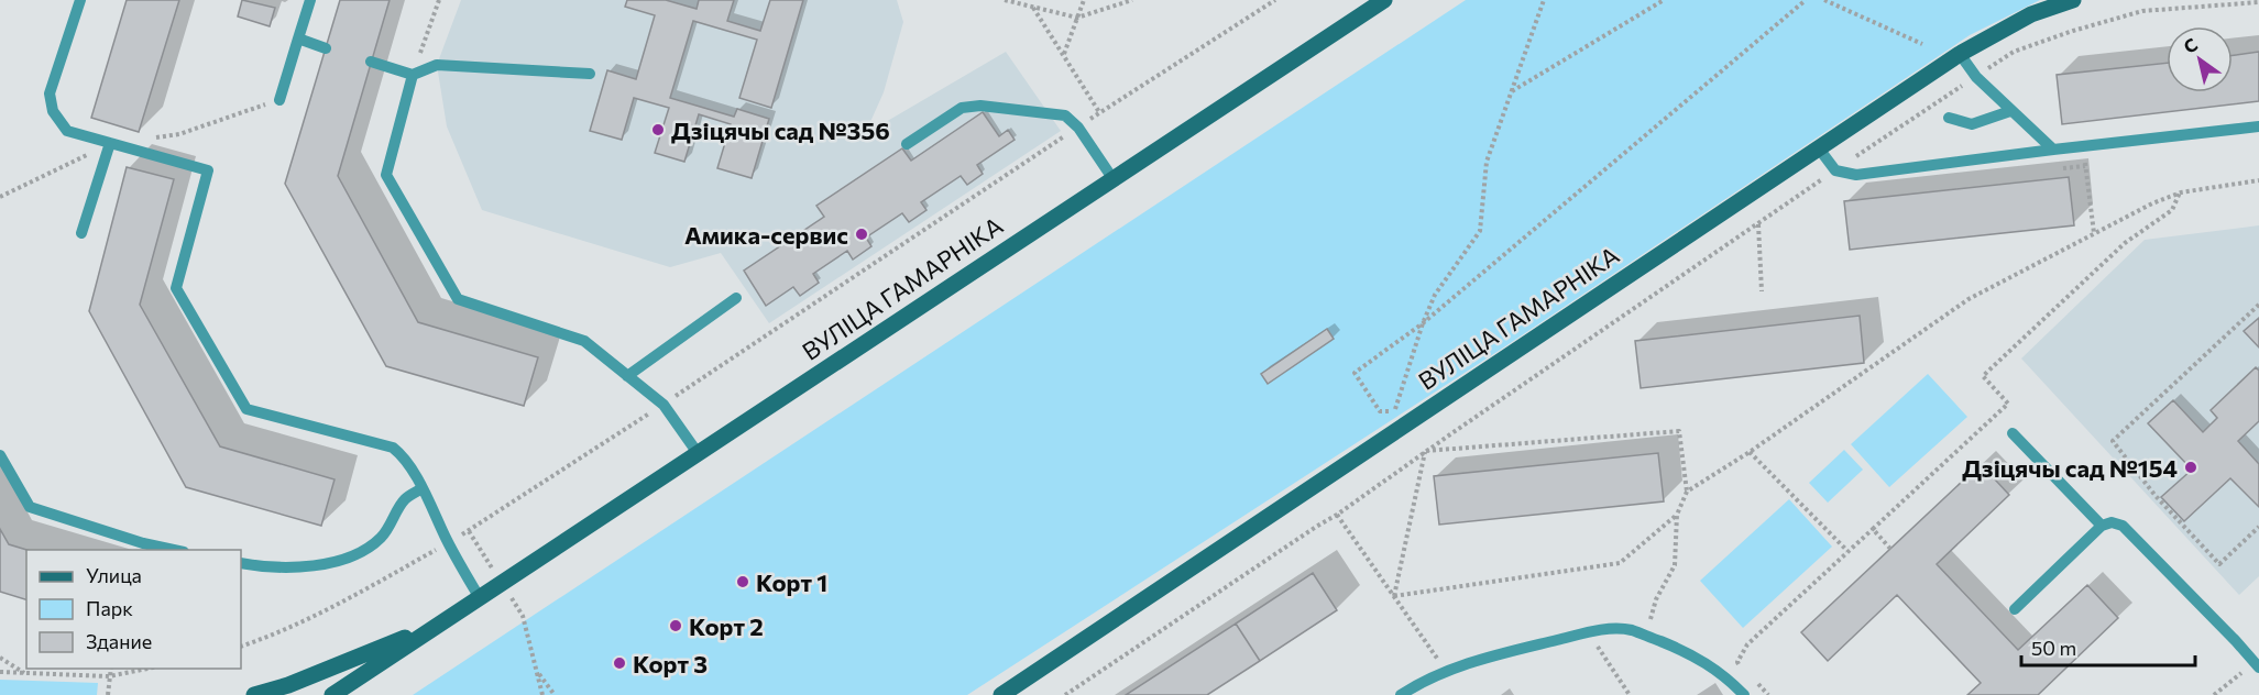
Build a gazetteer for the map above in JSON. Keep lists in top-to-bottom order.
{
  "streets": {
    "main road": ["ВУЛІЦА ГАМАРНІКА"]
  },
  "places": [
    "Дзіцячы сад №356",
    "Амика-сервис",
    "Дзіцячы сад №154",
    "Корт 1",
    "Корт 2",
    "Корт 3"
  ],
  "legend": ["Улица", "Парк", "Здание"],
  "scale_bar": "50 m",
  "north": "top left"
}
